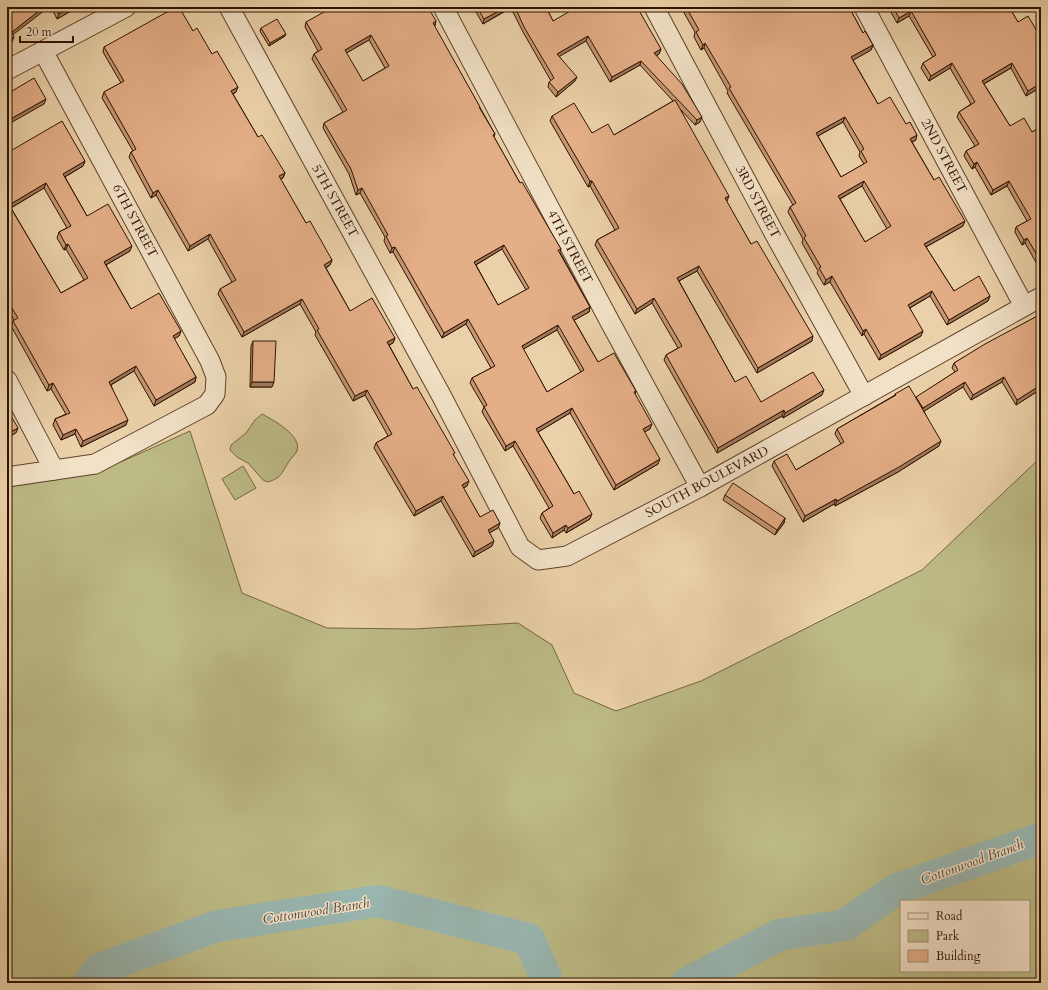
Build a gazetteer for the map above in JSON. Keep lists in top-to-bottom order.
{
  "streets": {
    "street": [
      "2ND STREET",
      "5TH STREET",
      "3RD STREET",
      "6TH STREET",
      "4TH STREET",
      "SOUTH BOULEVARD"
    ]
  },
  "crossings": [
    ["2ND STREET", "SOUTH BOULEVARD"],
    ["5TH STREET", "SOUTH BOULEVARD"],
    ["3RD STREET", "SOUTH BOULEVARD"],
    ["4TH STREET", "SOUTH BOULEVARD"]
  ],
  "water": ["Cottonwood Branch"],
  "legend": ["Road", "Park", "Building"],
  "scale_bar": "20 m"
}
